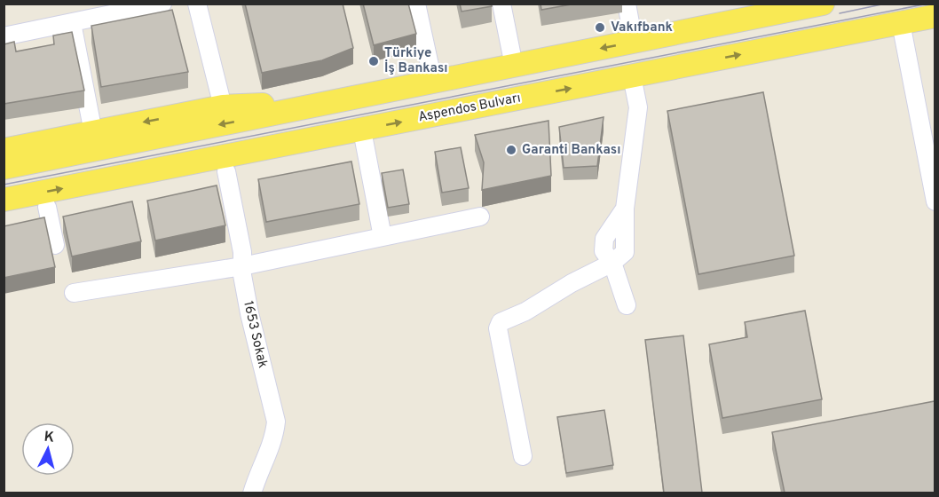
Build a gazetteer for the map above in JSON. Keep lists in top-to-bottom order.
{
  "streets": {
    "main road": ["Aspendos Bulvarı"],
    "street": ["1653 Sokak"]
  },
  "places": ["Vakıfbank", "Türkiye İş Bankası", "Garanti Bankası"],
  "north": "top"
}
